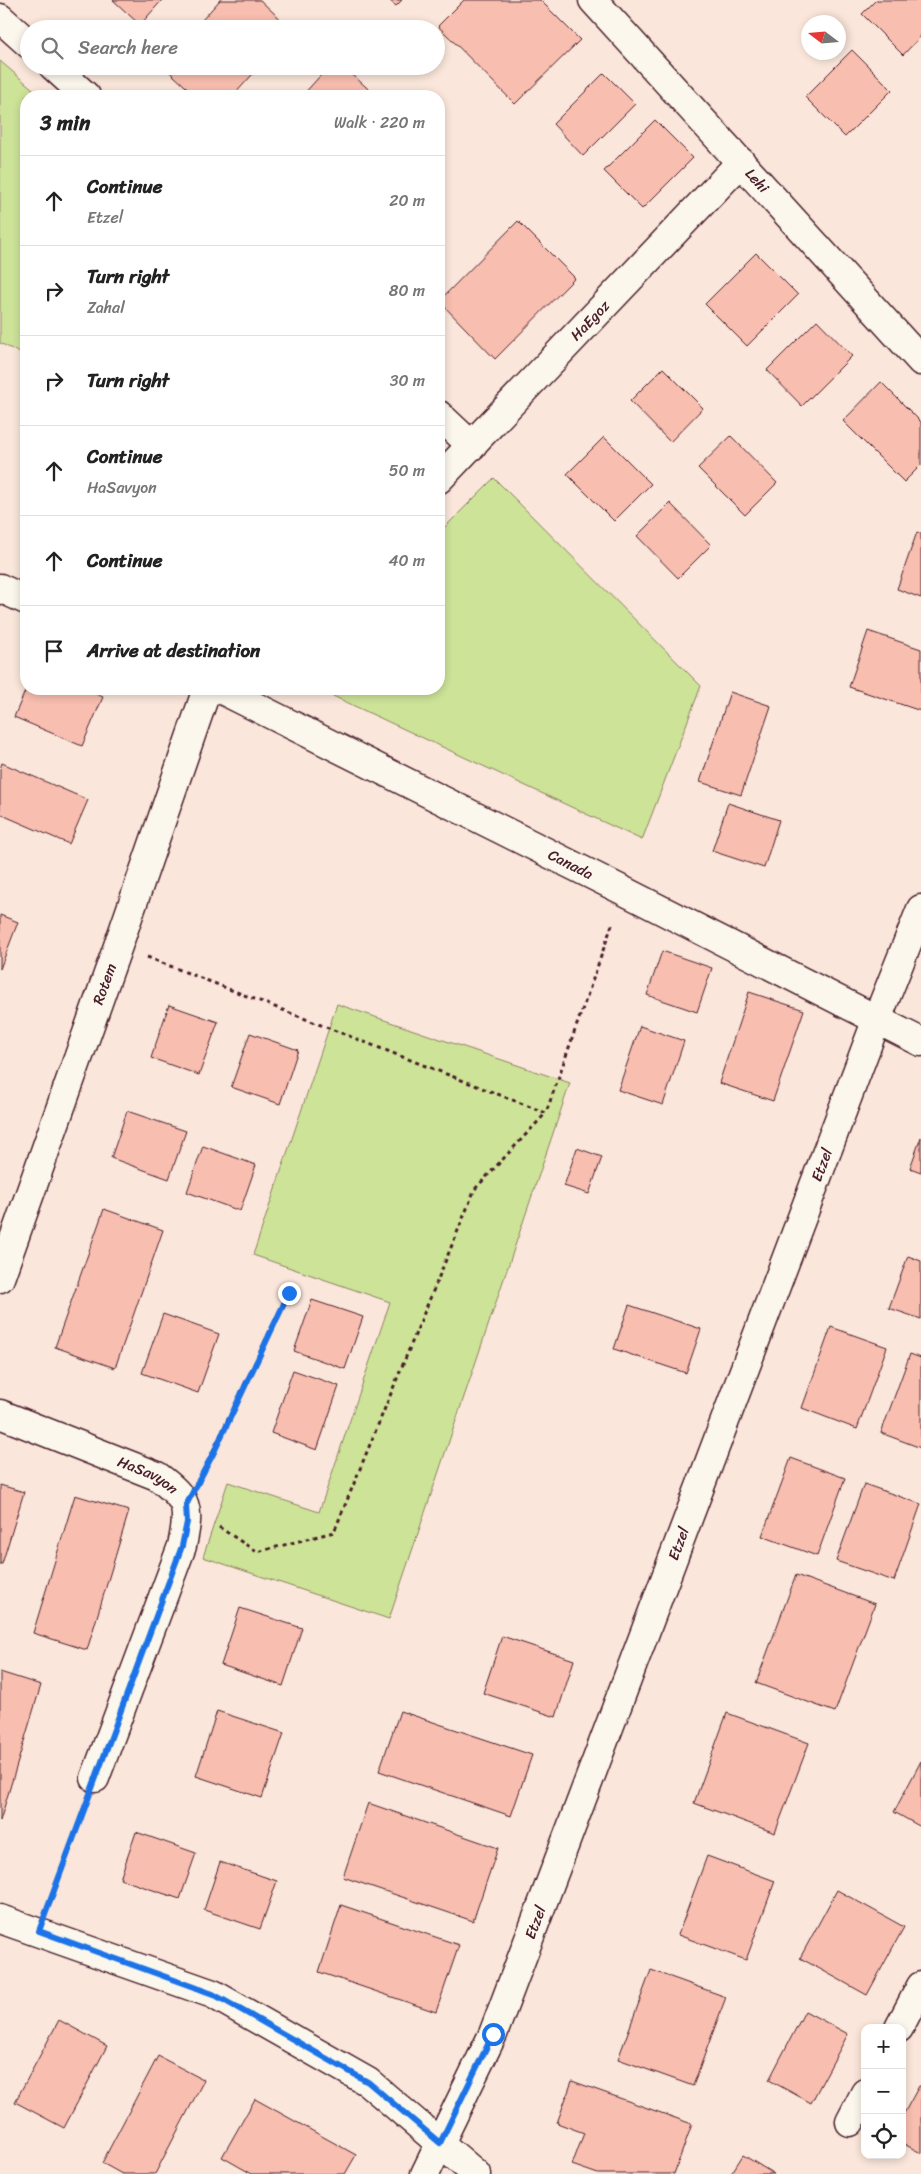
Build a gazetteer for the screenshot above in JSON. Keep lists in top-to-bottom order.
{
  "streets": {
    "street": [
      "Lehi",
      "HaEgoz",
      "Canada",
      "Rotem",
      "Etzel",
      "HaSavyon"
    ]
  },
  "crossings": [
    ["Lehi", "HaEgoz"],
    ["Canada", "Etzel"]
  ],
  "north": "left",
  "page": {
    "search": "Search here",
    "heading": ["3 min", "Walk · 220 m"],
    "list": [
      ["Continue", "Etzel", "20 m"],
      ["Turn right", "Zahal", "80 m"],
      ["Turn right", "30 m"],
      ["Continue", "HaSavyon", "50 m"],
      ["Continue", "40 m"],
      "Arrive at destination"
    ],
    "map_buttons": ["+", "−"]
  }
}
